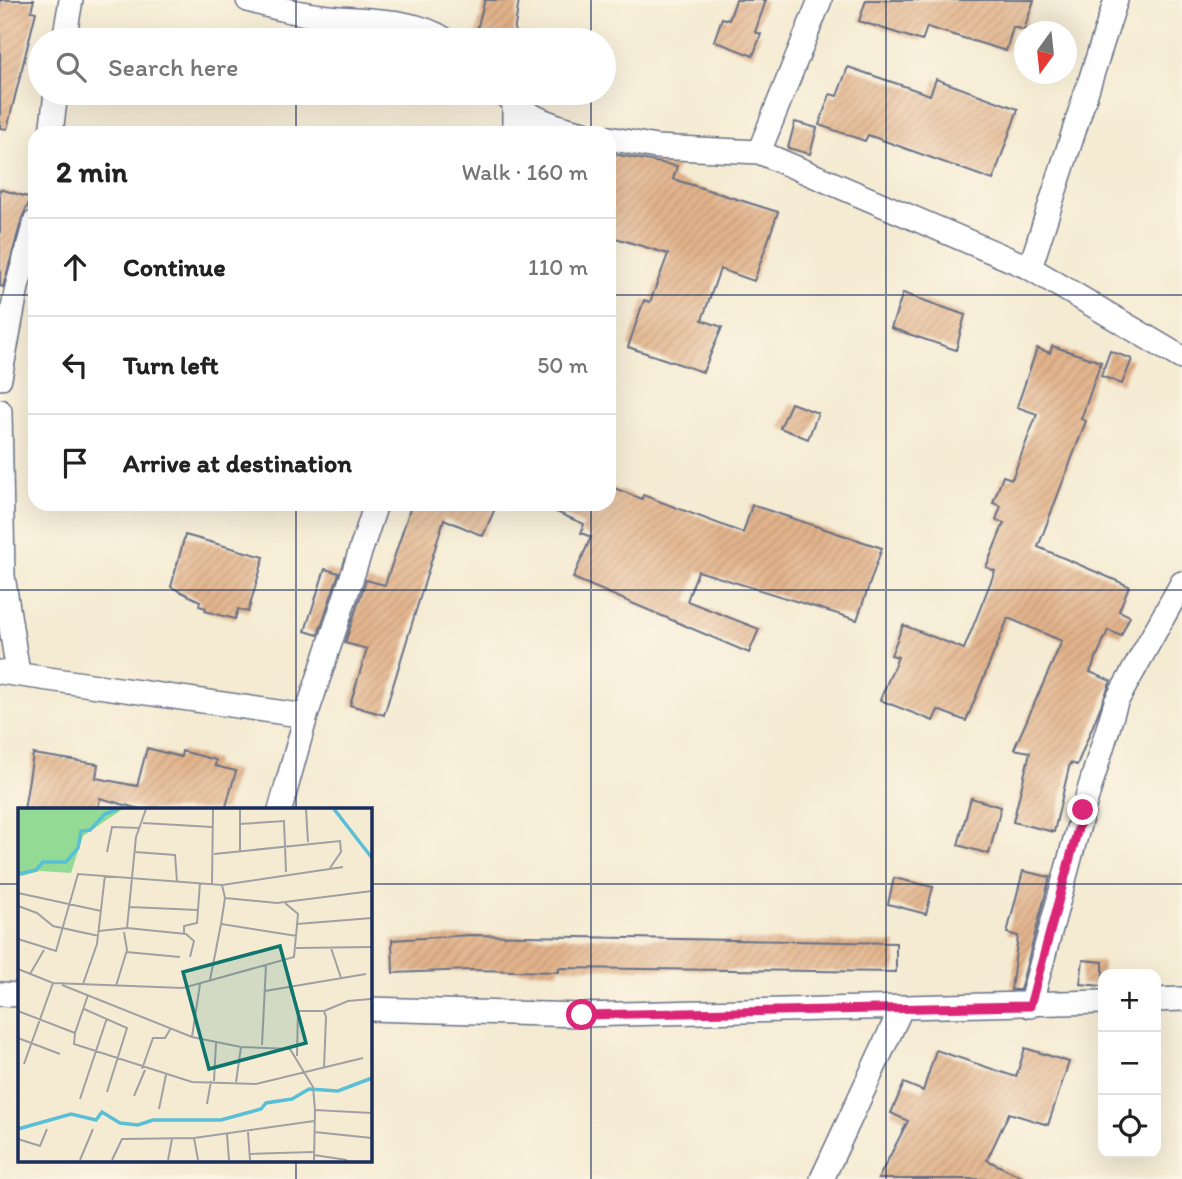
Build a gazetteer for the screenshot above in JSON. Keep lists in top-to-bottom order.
{
  "north": "bottom",
  "page": {
    "search": "Search here",
    "heading": ["2 min", "Walk · 160 m"],
    "list": [
      ["Continue", "110 m"],
      ["Turn left", "50 m"],
      "Arrive at destination"
    ],
    "map_buttons": ["+", "−"]
  }
}
